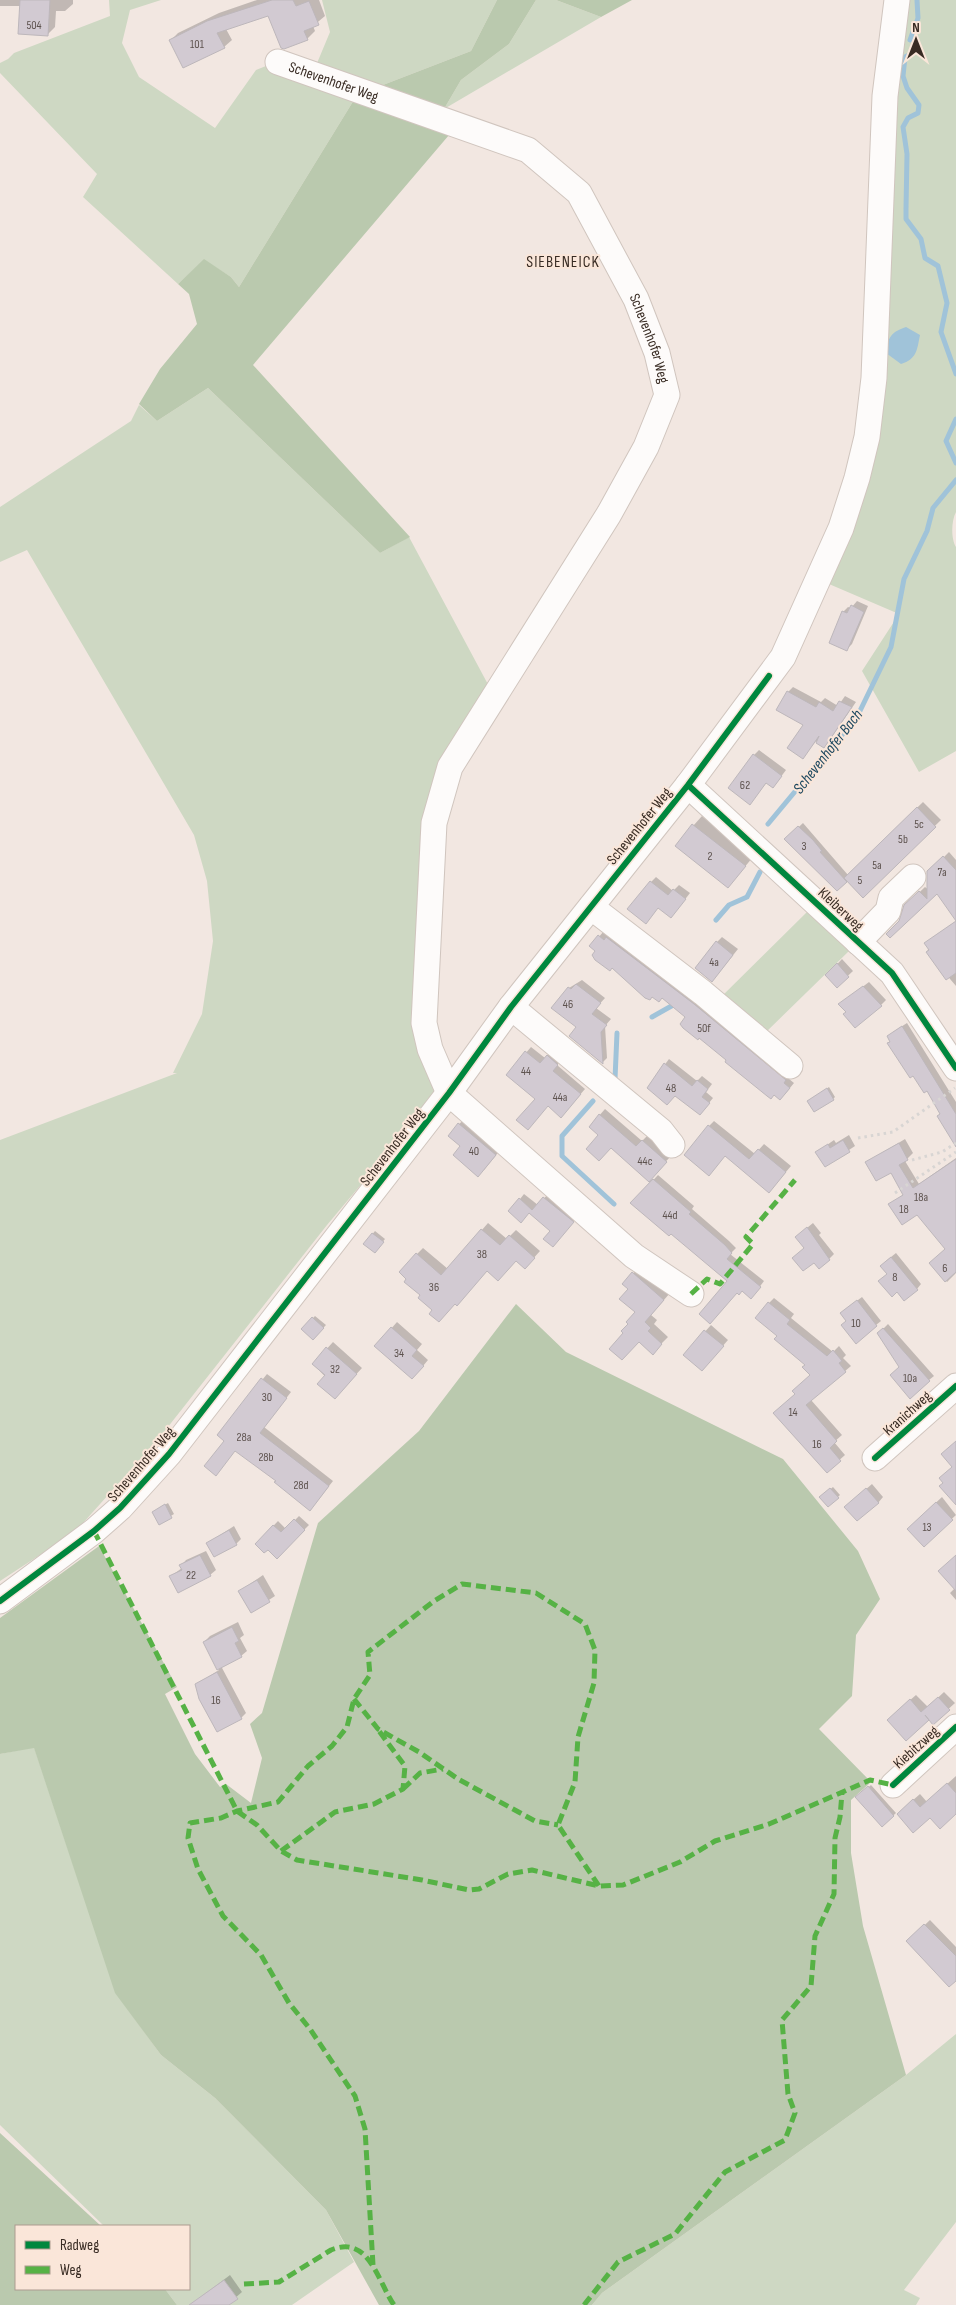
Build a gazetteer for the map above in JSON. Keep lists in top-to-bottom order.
{
  "streets": {
    "street": [
      "Schevenhofer Weg",
      "Kleiberweg",
      "Kranichweg",
      "Kiebitzweg"
    ]
  },
  "crossings": [
    ["Schevenhofer Weg", "Kleiberweg"]
  ],
  "districts": ["SIEBENEICK"],
  "water": ["Schevenhofer Bach"],
  "house_numbers": [
    "504",
    "101",
    "62",
    "5c",
    "5b",
    "3",
    "2",
    "5a",
    "7a",
    "5",
    "4a",
    "46",
    "50f",
    "44",
    "48",
    "44a",
    "40",
    "44c",
    "18a",
    "18",
    "44d",
    "38",
    "6",
    "8",
    "36",
    "10",
    "34",
    "32",
    "10a",
    "30",
    "14",
    "28a",
    "16",
    "28b",
    "28d",
    "13",
    "22",
    "16"
  ],
  "legend": ["Radweg", "Weg"],
  "north": "top"
}
